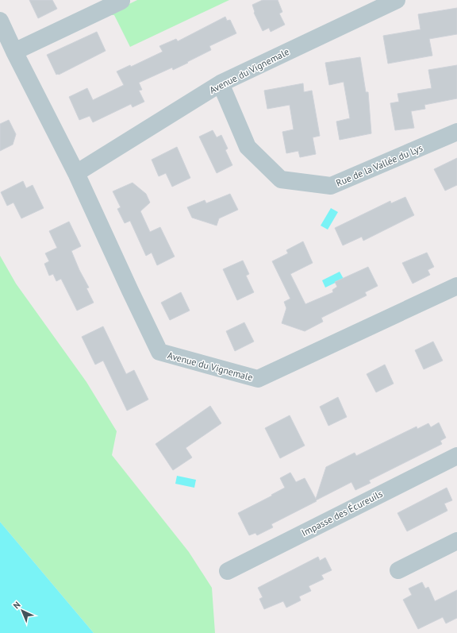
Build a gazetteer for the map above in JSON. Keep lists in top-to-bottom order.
{
  "streets": {
    "street": ["Avenue du Vignemale", "Rue de la Vallée du Lys", "Impasse des Écureuils"]
  },
  "crossings": [
    ["Avenue du Vignemale", "Rue de la Vallée du Lys"]
  ],
  "north": "top left"
}
